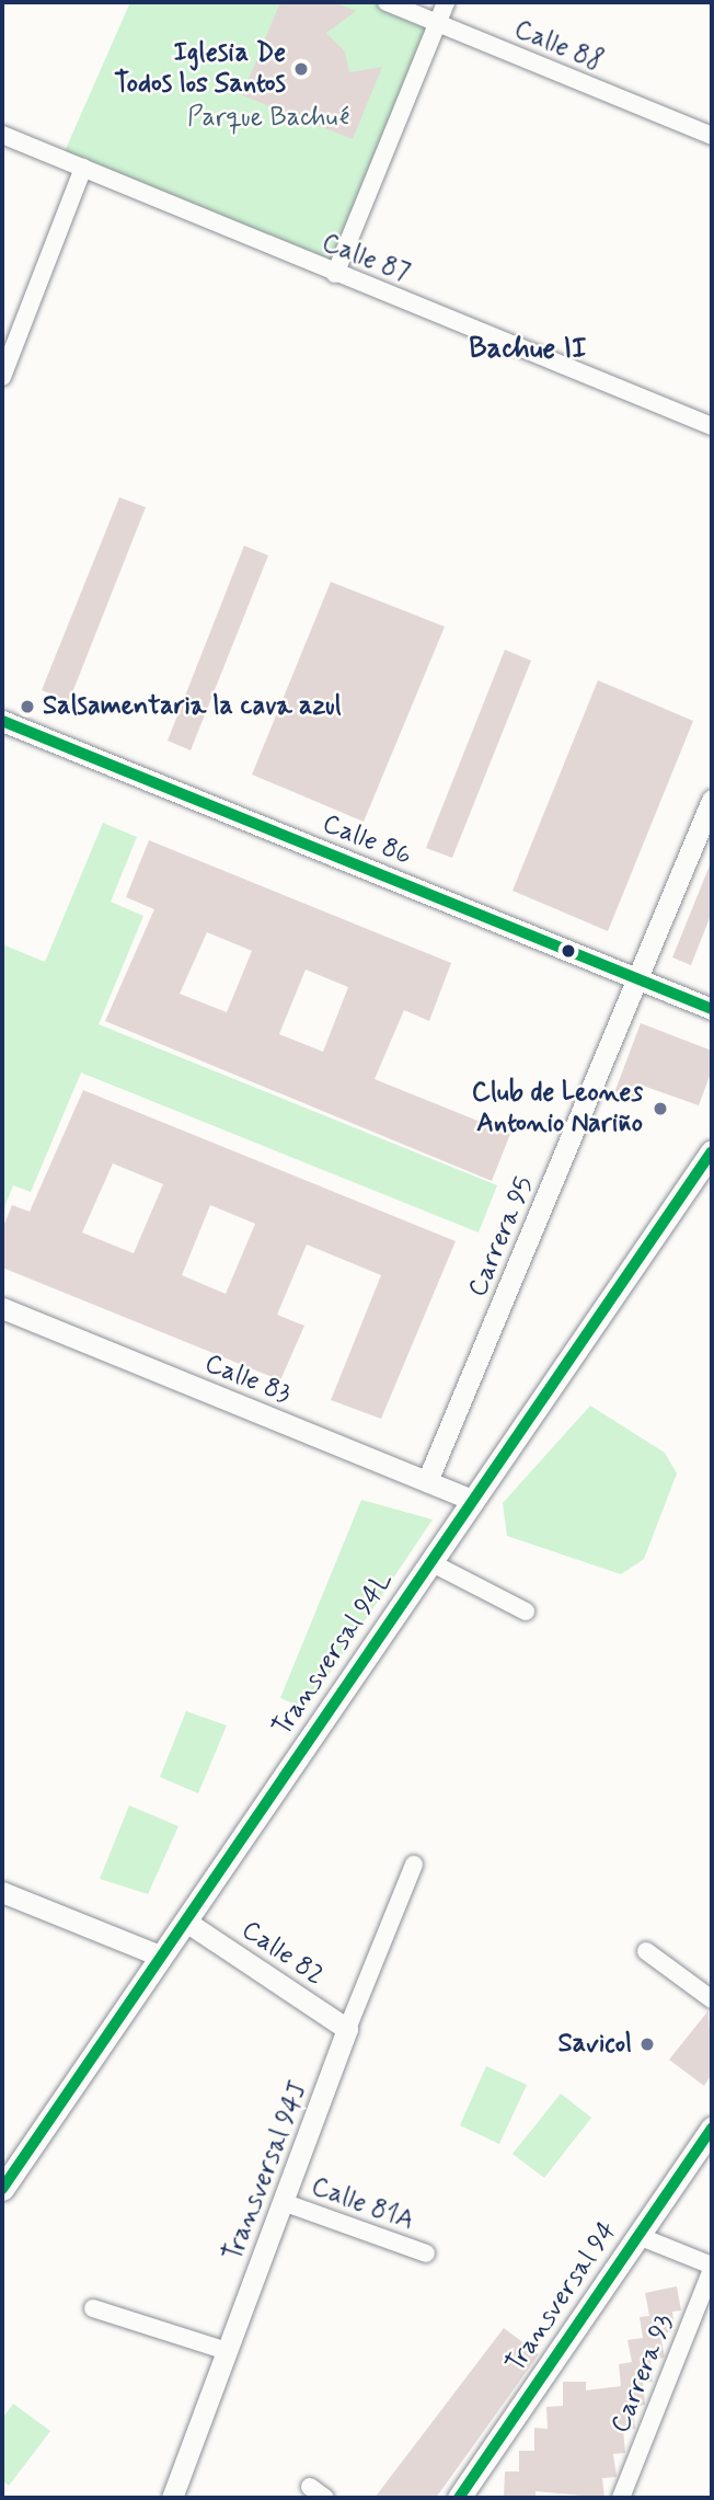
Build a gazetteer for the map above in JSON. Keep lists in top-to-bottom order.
{
  "streets": {
    "main road": ["Transversal 94L", "Transversal 94"],
    "street": [
      "Calle 88",
      "Calle 87",
      "Calle 86",
      "Carrera 95",
      "Calle 83",
      "Calle 82",
      "Transversal 94J",
      "Calle 81A",
      "Carrera 93"
    ]
  },
  "crossings": [
    ["Calle 86", "Carrera 95"],
    ["Carrera 95", "Calle 83"],
    ["Calle 83", "Transversal 94L"],
    ["Transversal 94L", "Calle 82"],
    ["Calle 82", "Transversal 94J"],
    ["Transversal 94J", "Calle 81A"]
  ],
  "districts": ["Bachue II"],
  "parks": ["Parque Bachué"],
  "places": [
    "Iglesia De Todos los Santos",
    "Salsamentaria la cava azul",
    "Club de Leones Antonio Nariño",
    "Savicol"
  ]
}
